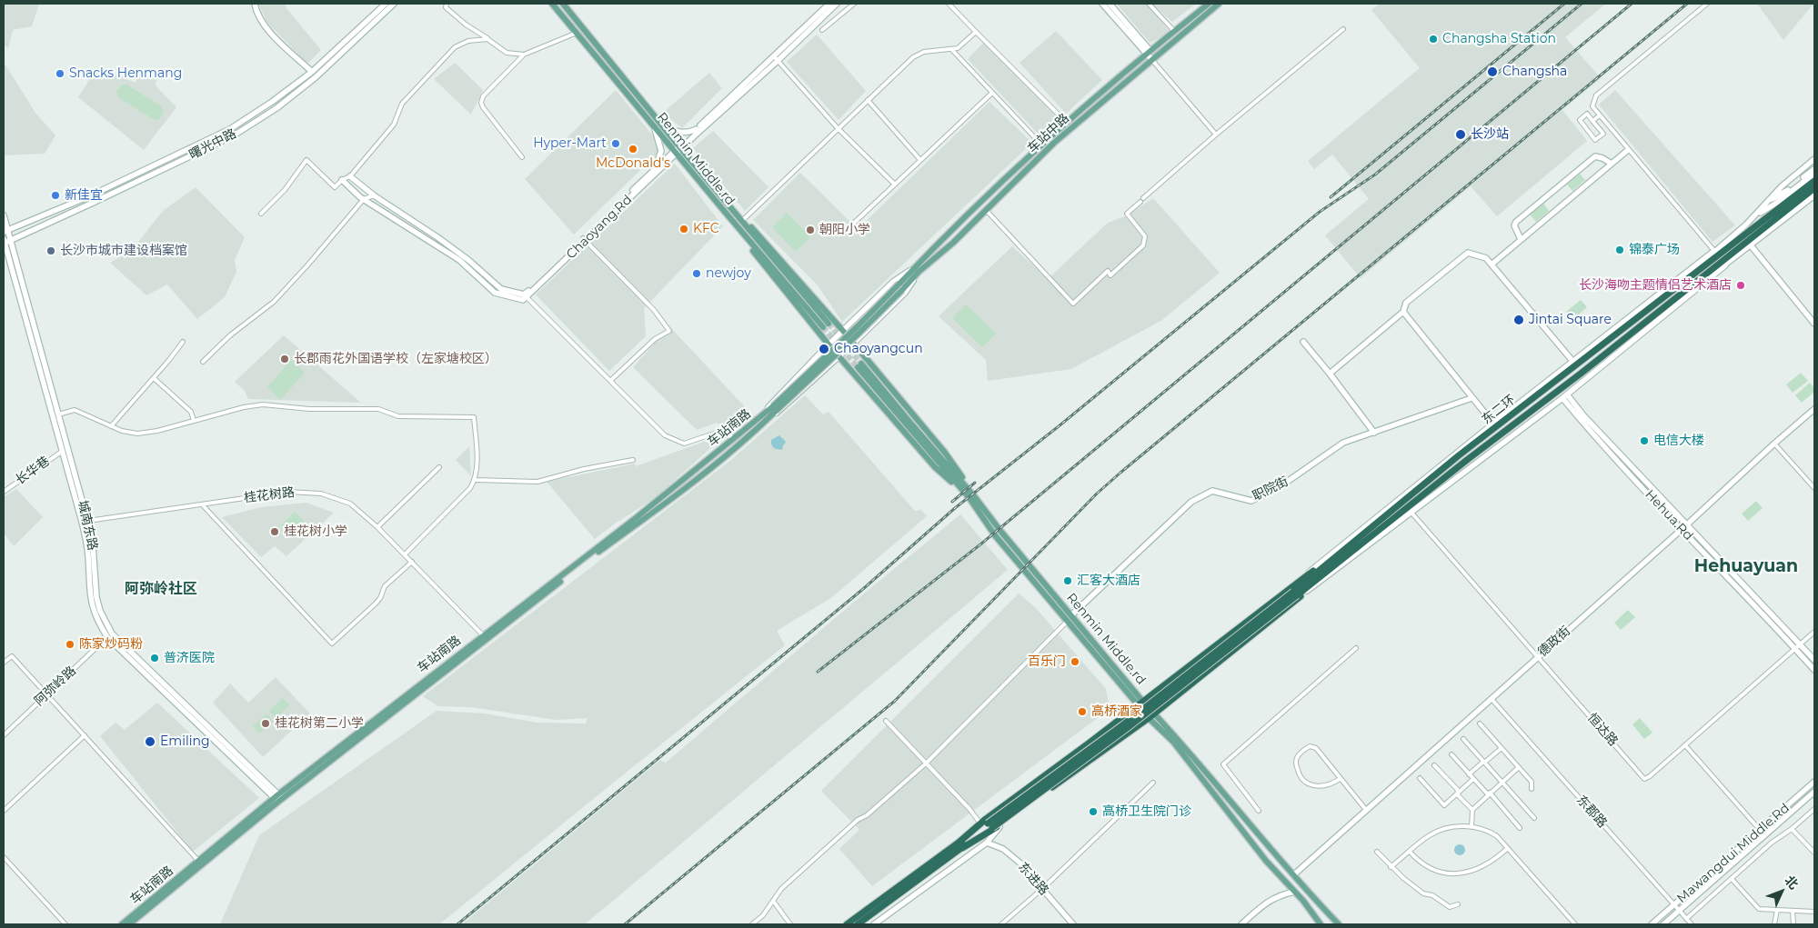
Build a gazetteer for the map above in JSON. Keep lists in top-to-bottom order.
{
  "streets": {
    "highway": ["东二环"],
    "main road": ["车站中路", "Renmin Middle.rd", "车站南路"],
    "street": [
      "曙光中路",
      "Chaoyang.Rd",
      "长华巷",
      "职院街",
      "桂花树路",
      "Hehua.Rd",
      "城南东路",
      "德政街",
      "阿弥岭路",
      "恒达路",
      "东郡路",
      "Mawangdui Middle.Rd",
      "东进路"
    ]
  },
  "crossings": [
    ["车站中路", "车站南路"],
    ["曙光中路", "城南东路"],
    ["Renmin Middle.rd", "Chaoyang.Rd"],
    ["Renmin Middle.rd", "职院街"],
    ["Renmin Middle.rd", "德政街"],
    ["车站南路", "桂花树路"],
    ["车站南路", "城南东路"],
    ["长华巷", "城南东路"],
    ["桂花树路", "城南东路"],
    ["Hehua.Rd", "德政街"],
    ["Hehua.Rd", "恒达路"],
    ["城南东路", "阿弥岭路"],
    ["德政街", "恒达路"],
    ["德政街", "东郡路"],
    ["东郡路", "Mawangdui Middle.Rd"]
  ],
  "districts": ["Hehuayuan", "阿弥岭社区"],
  "places": [
    "Changsha Station",
    "Changsha",
    "Snacks Henmang",
    "长沙站",
    "Hyper-Mart",
    "McDonald's",
    "新佳宜",
    "KFC",
    "朝阳小学",
    "锦泰广场",
    "长沙市城市建设档案馆",
    "newjoy",
    "长沙海吻主题情侣艺术酒店",
    "Jintai Square",
    "Chaoyangcun",
    "长郡雨花外国语学校（左家塘校区）",
    "电信大楼",
    "桂花树小学",
    "汇客大酒店",
    "陈家炒码粉",
    "普济医院",
    "百乐门",
    "高桥酒家",
    "桂花树第二小学",
    "Emiling",
    "高桥卫生院门诊"
  ],
  "north": "top right"
}
